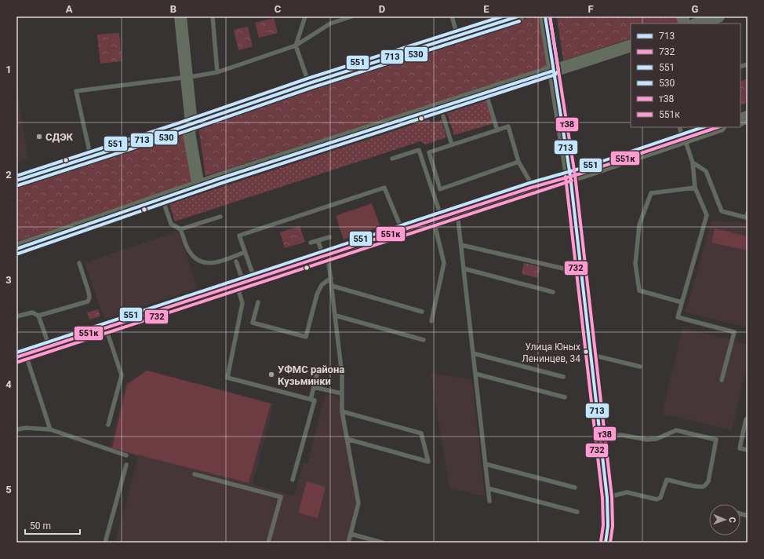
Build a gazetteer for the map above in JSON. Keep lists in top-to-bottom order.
{
  "places": ["СДЭК", "Улица Юных Ленинцев, 34", "УФМС района Кузьминки"],
  "lines": [
    "transit line 713",
    "transit line 551",
    "transit line 530",
    "transit line т38",
    "transit line 551к",
    "transit line 732"
  ],
  "legend": [
    "713",
    "732",
    "551",
    "530",
    "т38",
    "551к"
  ],
  "scale_bar": "50 m",
  "north": "right",
  "grid": {
    "columns": [
      "A",
      "B",
      "C",
      "D",
      "E",
      "F",
      "G"
    ],
    "rows": [
      "1",
      "2",
      "3",
      "4",
      "5"
    ]
  }
}
